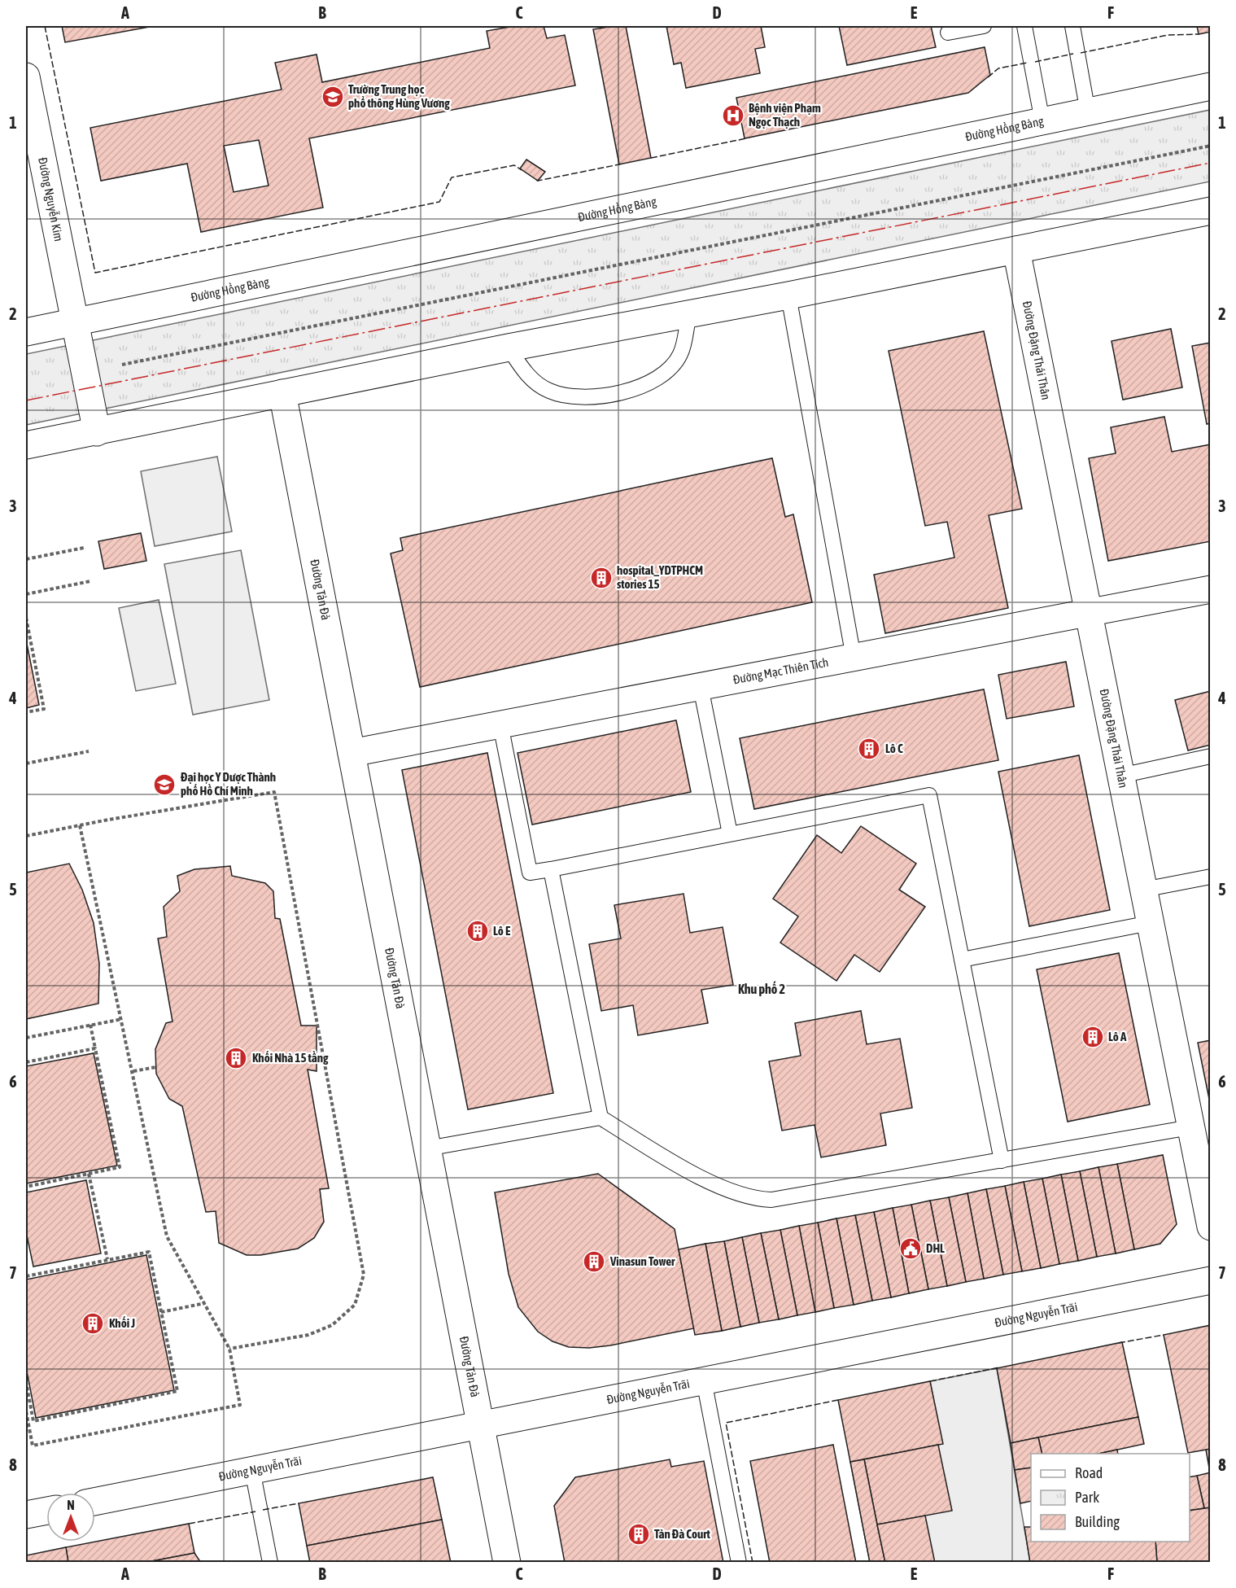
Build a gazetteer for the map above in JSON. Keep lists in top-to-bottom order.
{
  "streets": {
    "main road": [
      "Đường Hồng Bàng",
      "Đường Nguyễn Kim",
      "Đường Đặng Thái Thân",
      "Đường Tản Đà",
      "Đường Mạc Thiên Tích",
      "Đường Nguyễn Trãi"
    ]
  },
  "crossings": [
    ["Đường Hồng Bàng", "Đường Nguyễn Kim"],
    ["Đường Đặng Thái Thân", "Đường Mạc Thiên Tích"],
    ["Đường Tản Đà", "Đường Mạc Thiên Tích"],
    ["Đường Tản Đà", "Đường Nguyễn Trãi"]
  ],
  "districts": ["Khu phố 2"],
  "places": {
    "school or university": ["Trường Trung học phổ thông Hùng Vương", "Đại học Y Dược Thành phố Hồ Chí Minh"],
    "hospital": ["Bệnh viện Phạm Ngọc Thạch"],
    "building": [
      "hospital_YDTPHCM stories 15",
      "Lô C",
      "Lô E",
      "Lô A",
      "Khối Nhà 15 tầng",
      "Vinasun Tower",
      "Khối J",
      "Tản Đà Court"
    ],
    "public building": ["DHL"]
  },
  "legend": ["Road", "Park", "Building"],
  "north": "top",
  "grid": {
    "columns": [
      "A",
      "B",
      "C",
      "D",
      "E",
      "F"
    ],
    "rows": [
      "1",
      "2",
      "3",
      "4",
      "5",
      "6",
      "7",
      "8"
    ]
  }
}
